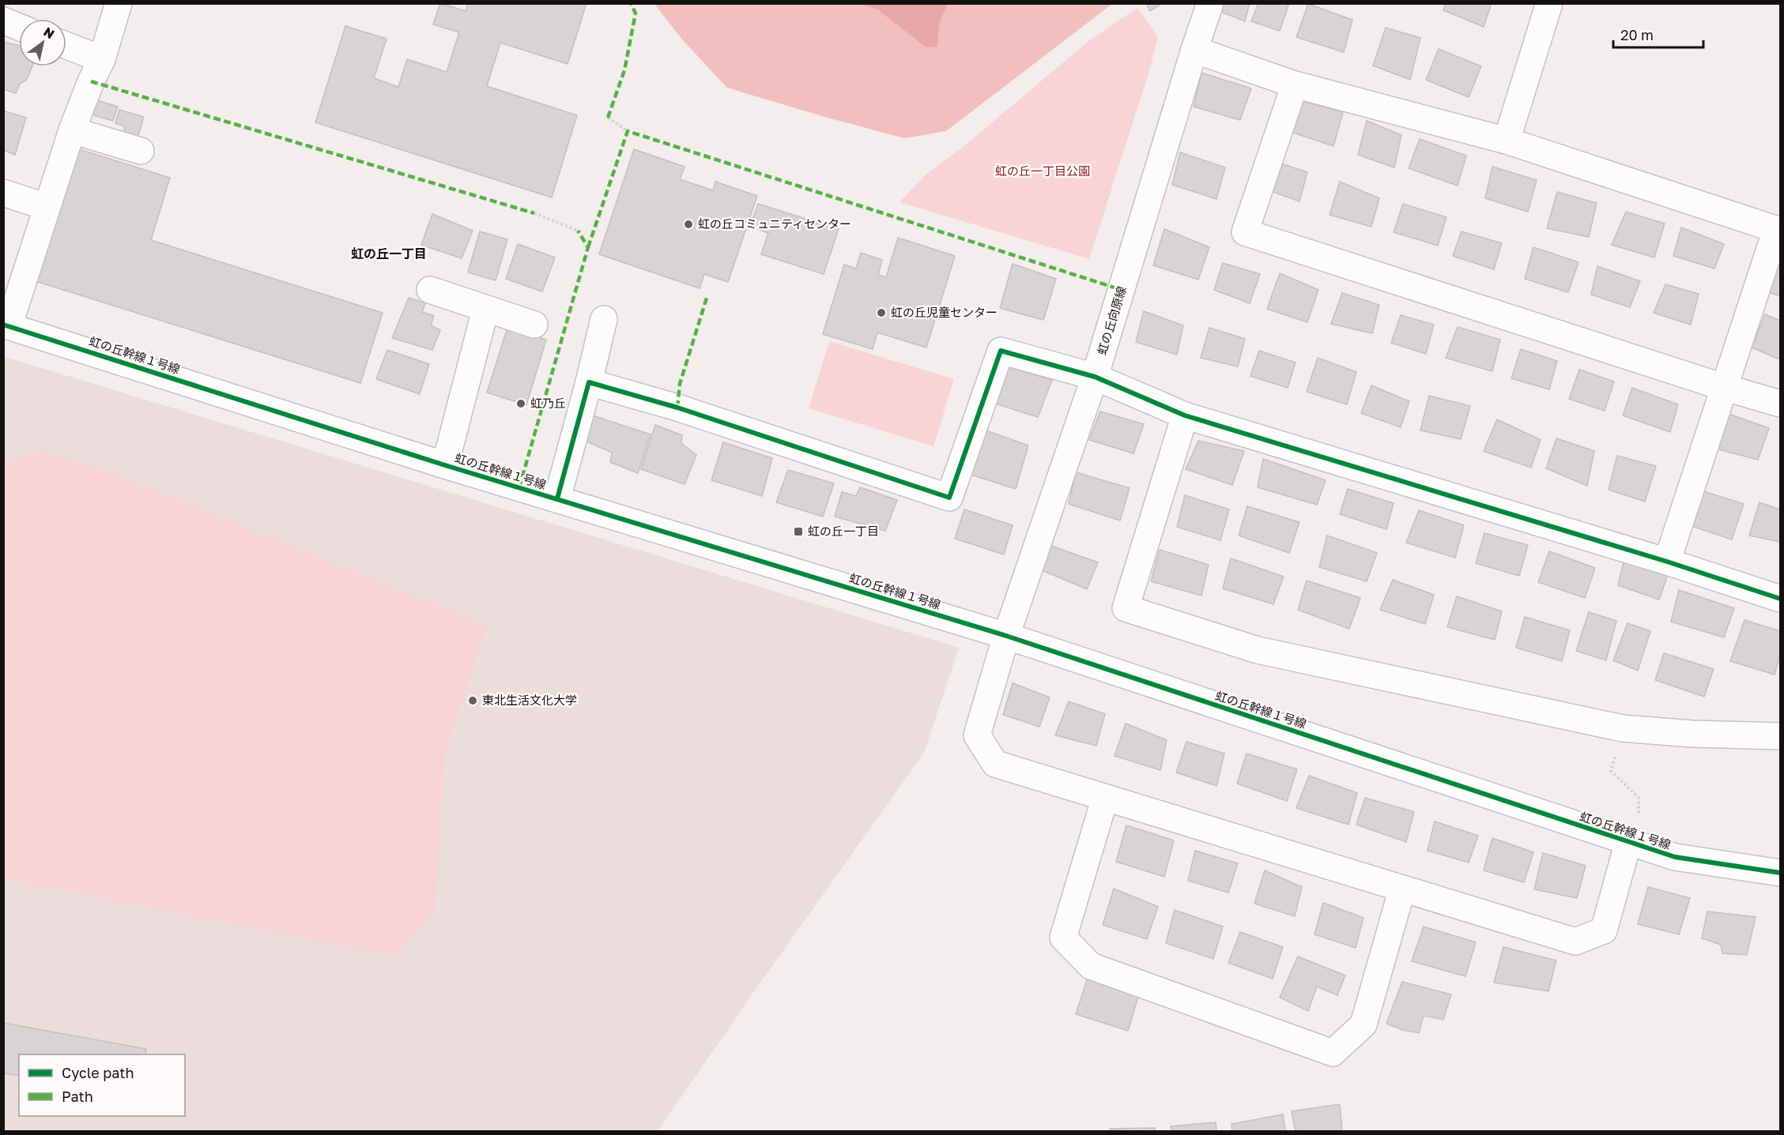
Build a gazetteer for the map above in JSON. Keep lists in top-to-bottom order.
{
  "streets": {
    "street": ["虹の丘向原線", "虹の丘幹線１号線"]
  },
  "crossings": [
    ["虹の丘向原線", "虹の丘幹線１号線"]
  ],
  "districts": ["虹の丘一丁目"],
  "parks": ["虹の丘一丁目公園"],
  "places": {
    "other": [
      "虹の丘コミュニティセンター",
      "虹の丘児童センター",
      "虹乃丘",
      "東北生活文化大学"
    ],
    "transit": ["虹の丘一丁目"]
  },
  "legend": ["Cycle path", "Path"],
  "scale_bar": "20 m",
  "north": "top right"
}
